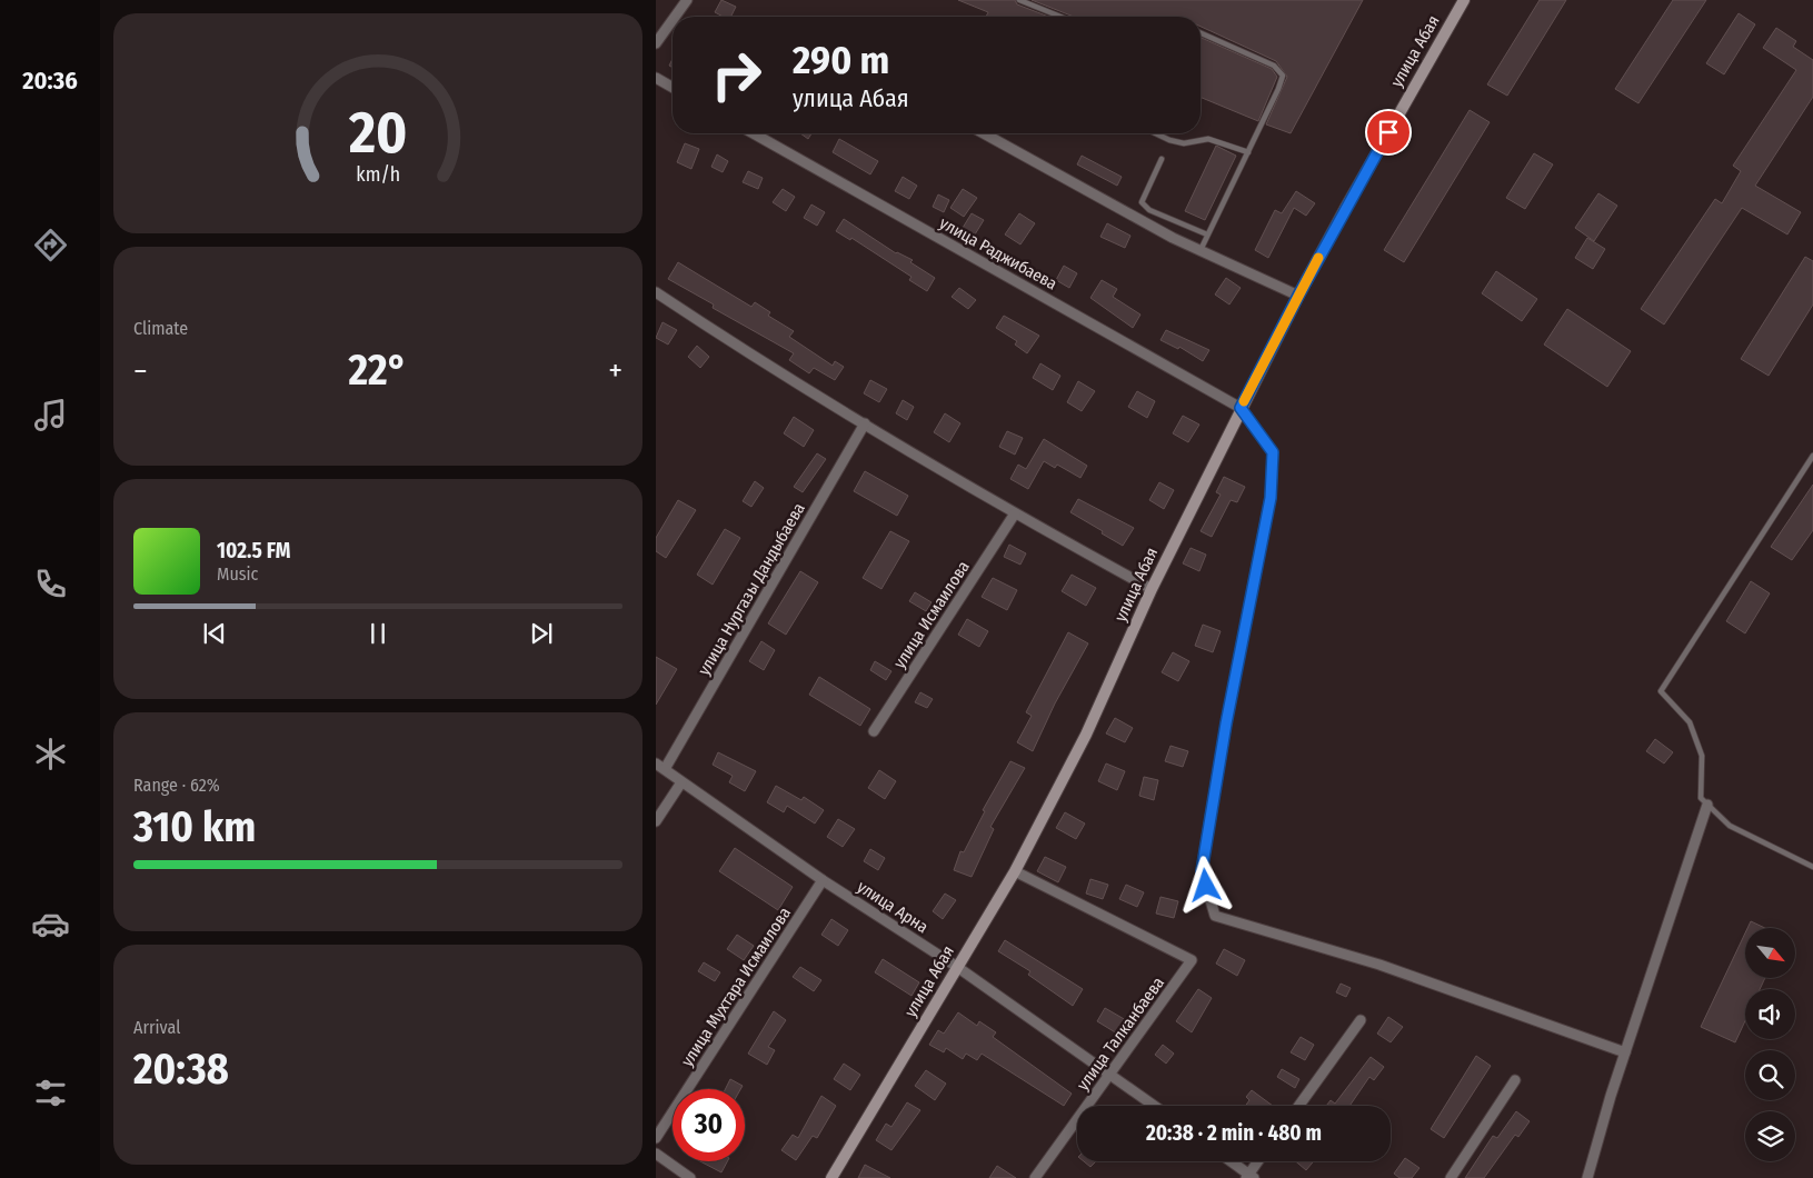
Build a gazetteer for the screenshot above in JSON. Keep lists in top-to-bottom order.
{
  "streets": {
    "street": [
      "улица Абая",
      "улица Раджибаева",
      "улица Нургазы Дандыбаева",
      "улица Исмаилова",
      "улица Арна",
      "улица Мухтара Исмаилова",
      "улица Талканбаева"
    ]
  },
  "crossings": [
    ["улица Абая", "улица Раджибаева"],
    ["улица Абая", "улица Арна"],
    ["улица Абая", "улица Талканбаева"],
    ["улица Нургазы Дандыбаева", "улица Арна"],
    ["улица Арна", "улица Мухтара Исмаилова"],
    ["улица Арна", "улица Талканбаева"]
  ],
  "north": "bottom right",
  "page": {
    "tabs": "20:36",
    "turn": ["290 m", "улица Абая"],
    "tile": [
      "Climate",
      ["Range · 62%", "310 km"],
      ["Arrival", "20:38"]
    ],
    "heat": ["−", "22°", "+"],
    "song": ["102.5 FM", "Music"],
    "limit": "30",
    "trip": "20:38 · 2 min · 480 m",
    "gauge": ["20", "km/h"]
  }
}
